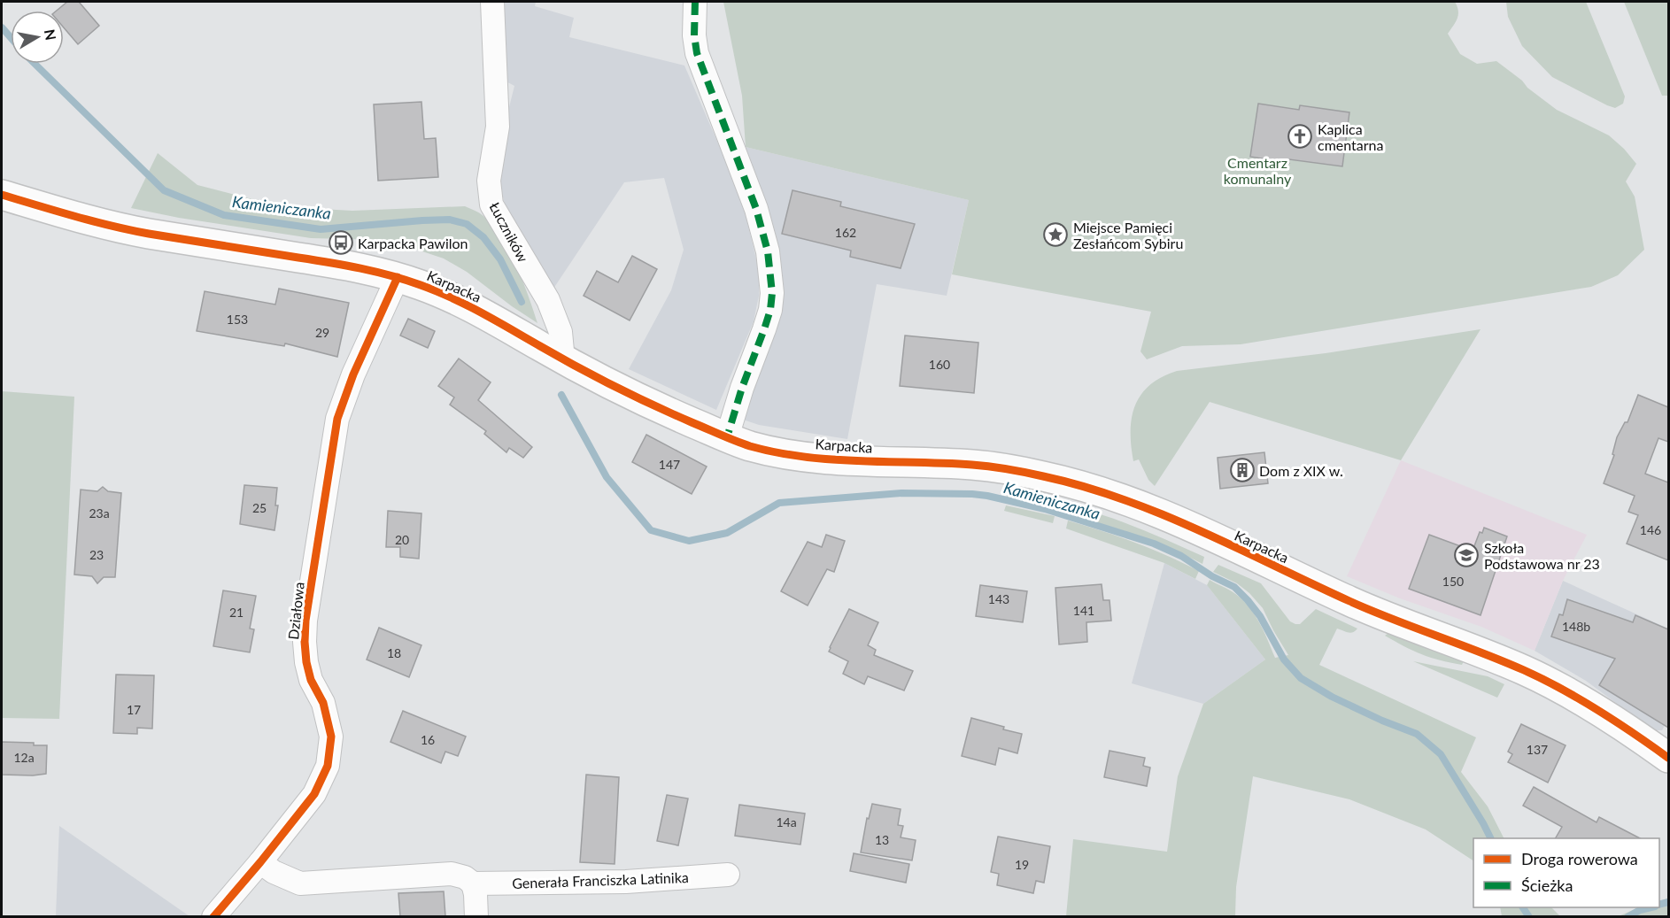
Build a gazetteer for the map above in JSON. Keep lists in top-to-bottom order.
{
  "streets": {
    "street": [
      "Łuczników",
      "Karpacka",
      "Działowa",
      "Generała Franciszka Latinika"
    ]
  },
  "crossings": [
    ["Łuczników", "Karpacka"],
    ["Karpacka", "Działowa"],
    ["Działowa", "Generała Franciszka Latinika"]
  ],
  "water": ["Kamieniczanka"],
  "parks": ["Cmentarz komunalny"],
  "places": {
    "church": ["Kaplica cmentarna"],
    "place": ["Miejsce Pamięci Zesłańcom Sybiru"],
    "bus stop": ["Karpacka Pawilon"],
    "building": ["Dom z XIX w."],
    "school or university": ["Szkoła Podstawowa nr 23"]
  },
  "house_numbers": [
    "162",
    "153",
    "29",
    "160",
    "147",
    "25",
    "23a",
    "146",
    "20",
    "23",
    "150",
    "143",
    "141",
    "21",
    "148b",
    "18",
    "17",
    "16",
    "137",
    "12a",
    "14a",
    "13",
    "19"
  ],
  "legend": ["Droga rowerowa", "Ścieżka"],
  "north": "right"
}
